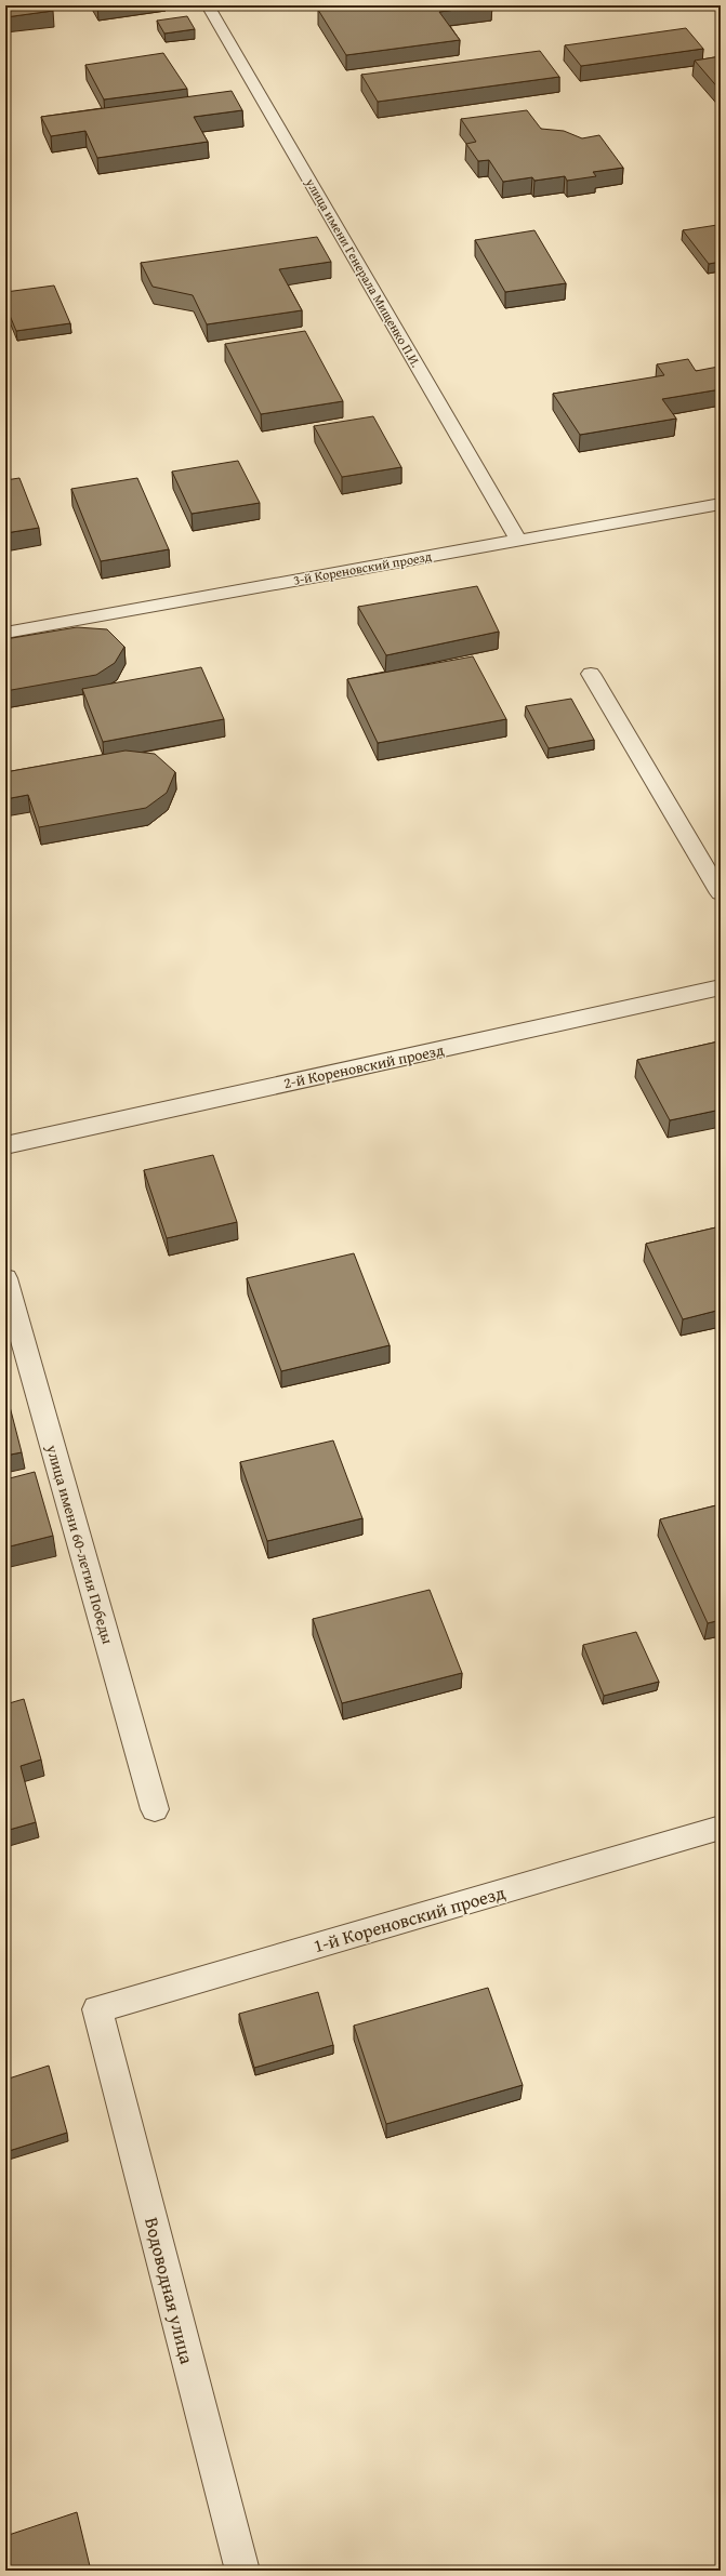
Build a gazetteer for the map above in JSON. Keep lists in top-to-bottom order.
{
  "streets": {
    "street": [
      "улица имени Генерала Мищенко П.И.",
      "3-й Кореновский проезд",
      "2-й Кореновский проезд",
      "улица имени 60-летия Победы",
      "1-й Кореновский проезд",
      "Водоводная улица"
    ]
  },
  "crossings": [
    ["улица имени Генерала Мищенко П.И.", "3-й Кореновский проезд"],
    ["1-й Кореновский проезд", "Водоводная улица"]
  ]
}
